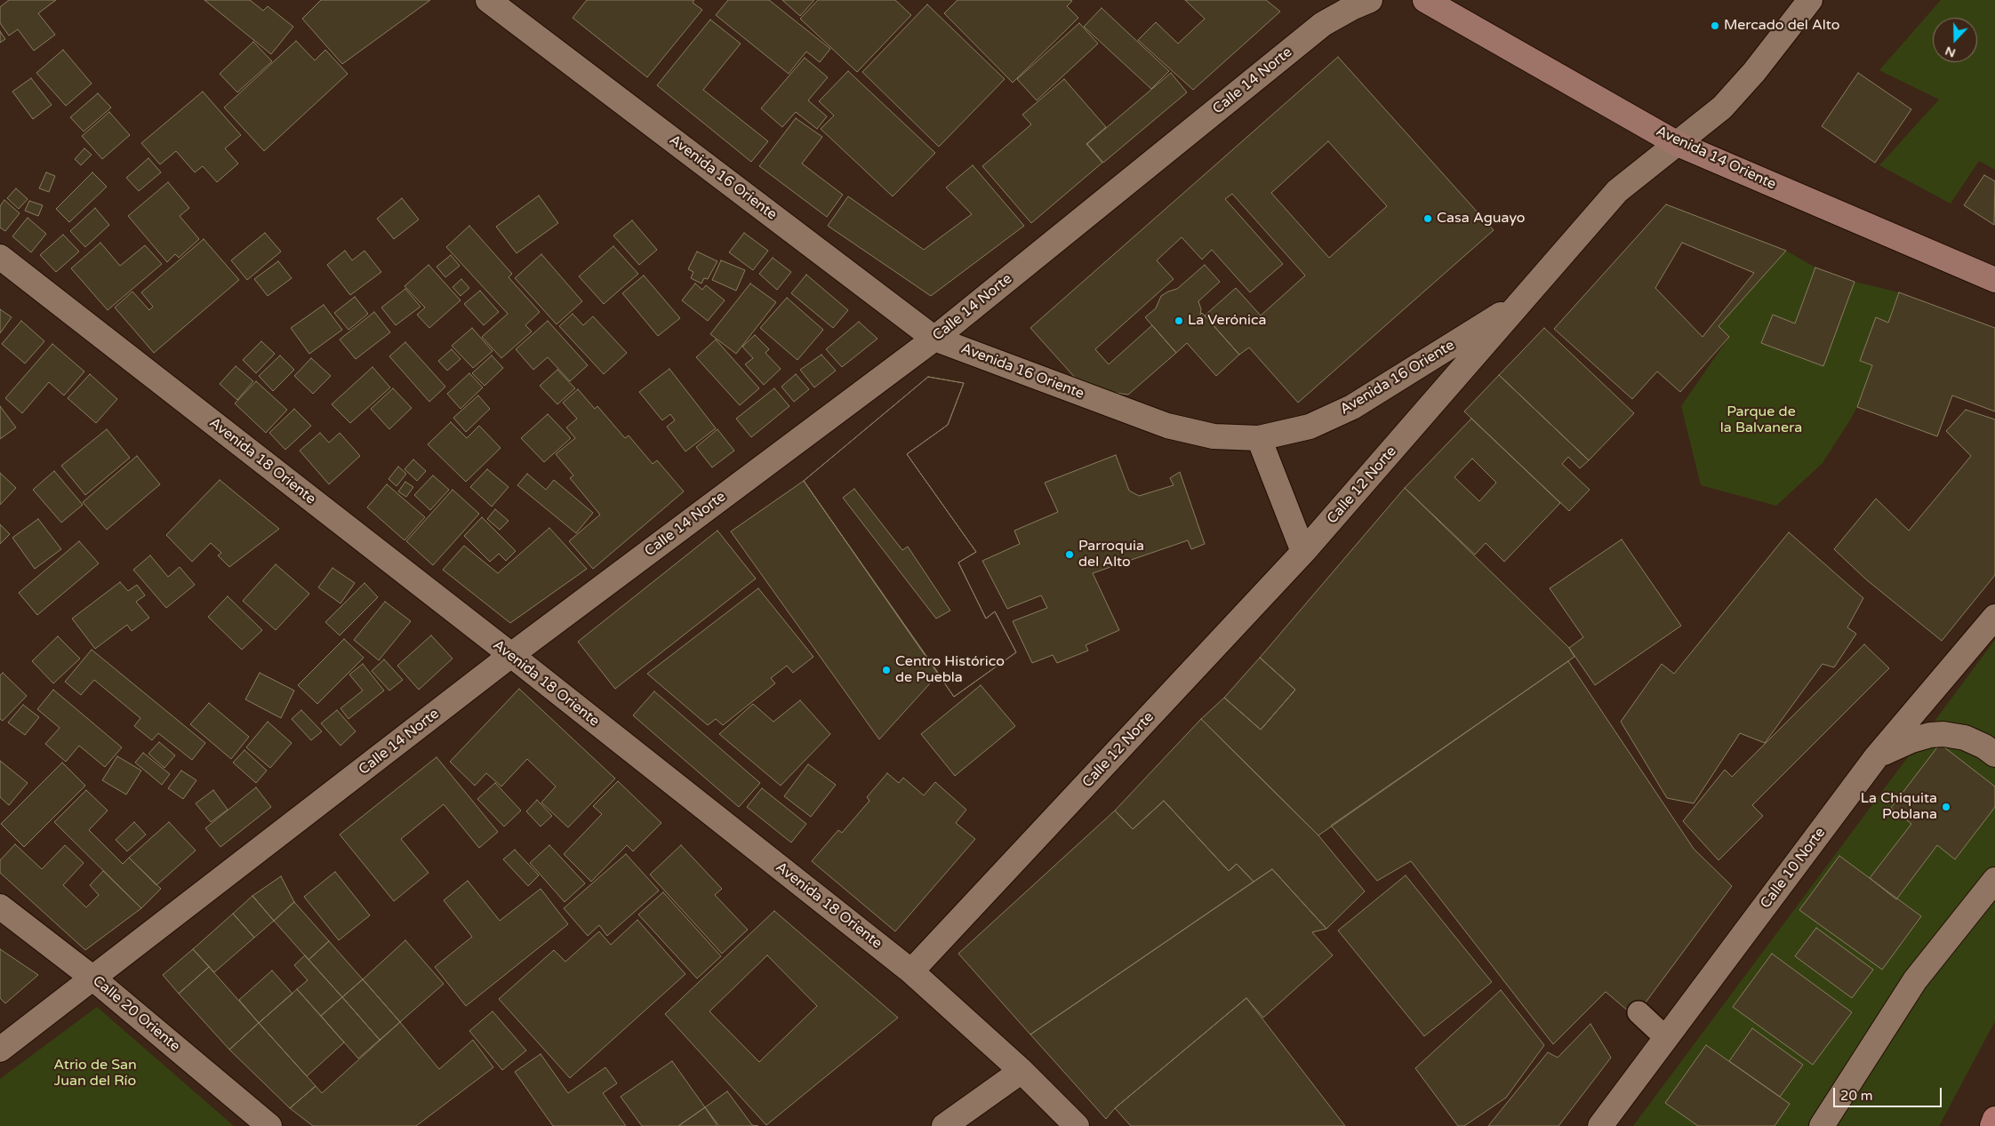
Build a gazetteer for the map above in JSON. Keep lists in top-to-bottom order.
{
  "streets": {
    "main road": ["Avenida 14 Oriente"],
    "street": [
      "Calle 14 Norte",
      "Avenida 16 Oriente",
      "Avenida 18 Oriente",
      "Calle 12 Norte",
      "Calle 10 Norte",
      "Calle 20 Oriente"
    ]
  },
  "crossings": [
    ["Calle 14 Norte", "Avenida 16 Oriente"],
    ["Calle 14 Norte", "Avenida 18 Oriente"],
    ["Calle 14 Norte", "Calle 20 Oriente"],
    ["Avenida 14 Oriente", "Calle 12 Norte"],
    ["Avenida 16 Oriente", "Calle 12 Norte"],
    ["Avenida 18 Oriente", "Calle 12 Norte"]
  ],
  "parks": ["Parque de la Balvanera", "Atrio de San Juan del Río"],
  "places": [
    "Mercado del Alto",
    "Casa Aguayo",
    "La Verónica",
    "Parroquia del Alto",
    "Centro Histórico de Puebla",
    "La Chiquita Poblana"
  ],
  "scale_bar": "20 m",
  "north": "bottom"
}
